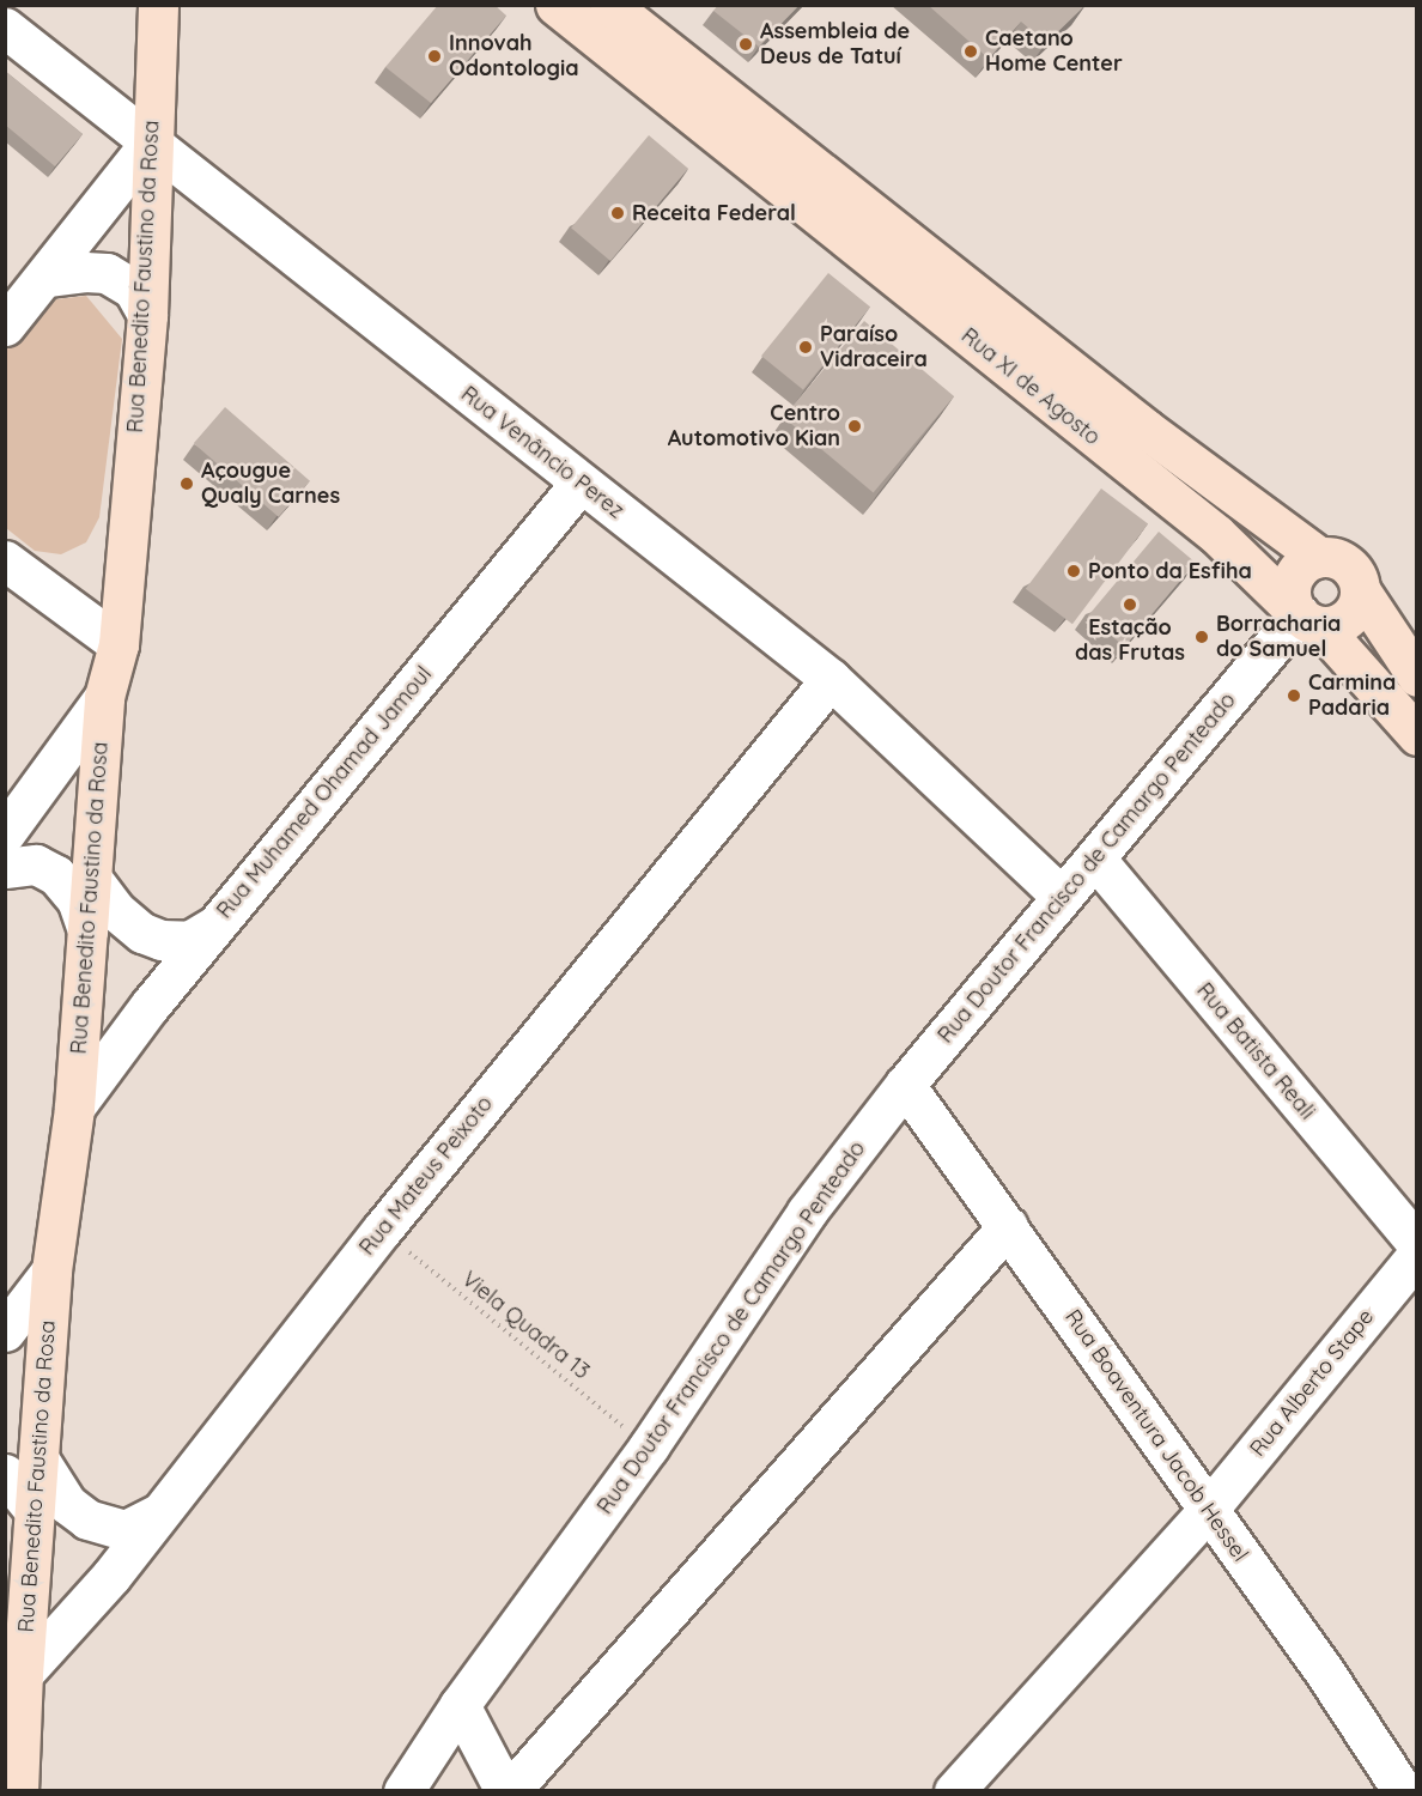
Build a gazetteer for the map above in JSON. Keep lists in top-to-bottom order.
{
  "streets": {
    "main road": ["Rua Benedito Faustino da Rosa", "Rua XI de Agosto"],
    "street": [
      "Rua Venâncio Perez",
      "Rua Muhamed Ohamad Jamoul",
      "Rua Doutor Francisco de Camargo Penteado",
      "Rua Batista Reali",
      "Rua Mateus Peixoto",
      "Rua Alberto Stape",
      "Rua Boaventura Jacob Hessel"
    ],
    "path": ["Viela Quadra 13"]
  },
  "crossings": [
    ["Rua Benedito Faustino da Rosa", "Rua Venâncio Perez"],
    ["Rua Benedito Faustino da Rosa", "Rua Muhamed Ohamad Jamoul"],
    ["Rua Benedito Faustino da Rosa", "Rua Mateus Peixoto"],
    ["Rua XI de Agosto", "Rua Doutor Francisco de Camargo Penteado"],
    ["Rua Venâncio Perez", "Rua Muhamed Ohamad Jamoul"],
    ["Rua Venâncio Perez", "Rua Doutor Francisco de Camargo Penteado"],
    ["Rua Venâncio Perez", "Rua Mateus Peixoto"],
    ["Rua Doutor Francisco de Camargo Penteado", "Rua Batista Reali"],
    ["Rua Doutor Francisco de Camargo Penteado", "Viela Quadra 13"],
    ["Rua Doutor Francisco de Camargo Penteado", "Rua Boaventura Jacob Hessel"],
    ["Rua Mateus Peixoto", "Viela Quadra 13"],
    ["Rua Alberto Stape", "Rua Boaventura Jacob Hessel"]
  ],
  "places": [
    "Assembleia de Deus de Tatuí",
    "Caetano Home Center",
    "Innovah Odontologia",
    "Receita Federal",
    "Paraíso Vidraceira",
    "Centro Automotivo Kian",
    "Açougue Qualy Carnes",
    "Ponto da Esfiha",
    "Estação das Frutas",
    "Borracharia do Samuel",
    "Carmina Padaria"
  ]
}
